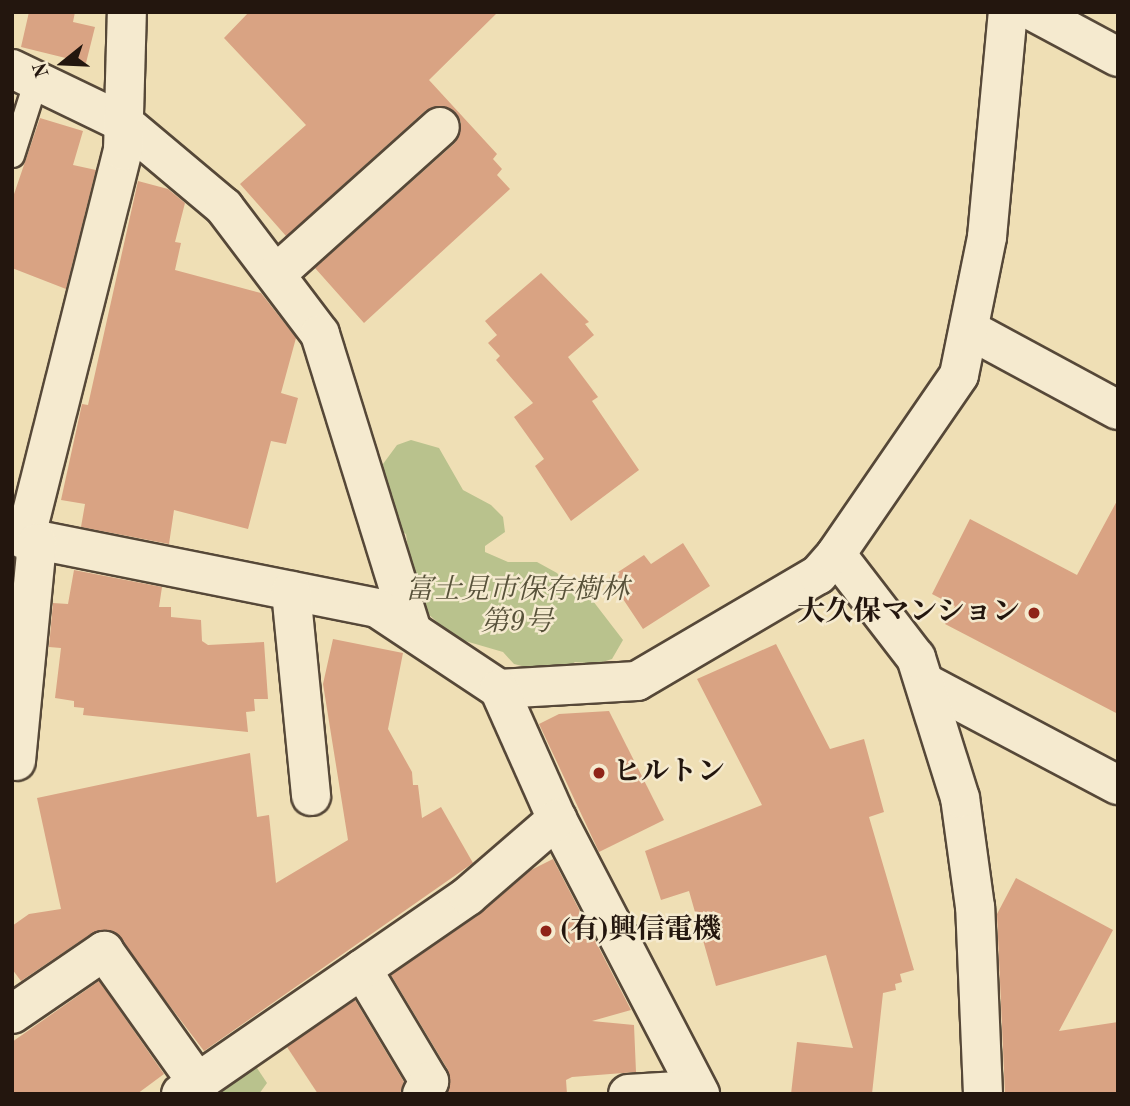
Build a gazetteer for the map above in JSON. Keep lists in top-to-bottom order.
{
  "parks": ["富士見市保存樹林 第9号"],
  "places": ["大久保マンション", "ヒルトン", "(有)興信電機"],
  "north": "left"
}
